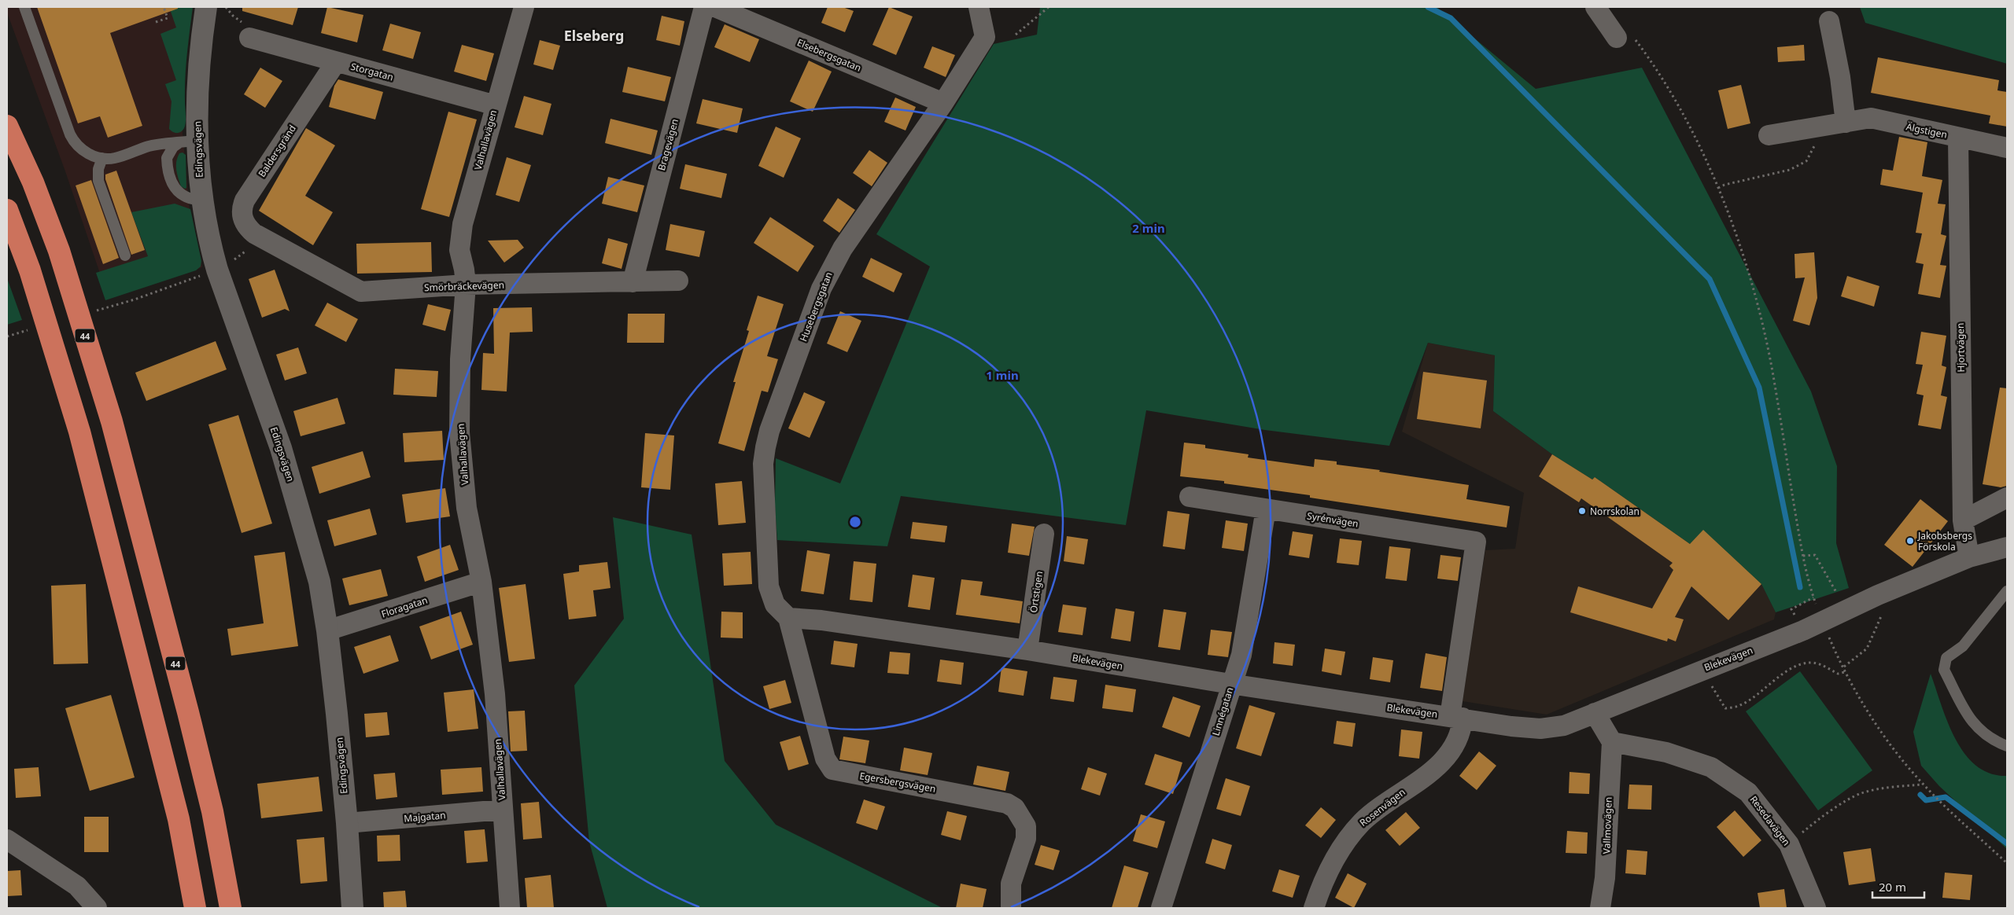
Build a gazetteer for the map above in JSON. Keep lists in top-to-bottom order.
{
  "streets": {
    "highway": ["44"],
    "street": [
      "Elsebergsgatan",
      "Storgatan",
      "Älgstigen",
      "Valhallavägen",
      "Bragevägen",
      "Edingsvägen",
      "Baldersgränd",
      "Smörbräckevägen",
      "Husebergsgatan",
      "Hjortvägen",
      "Syrénvägen",
      "Örtstigen",
      "Floragatan",
      "Blekevägen",
      "Linnégatan",
      "Egersbergsvägen",
      "Rosenvägen",
      "Majgatan",
      "Resedavägen",
      "Vallmovägen"
    ]
  },
  "crossings": [
    ["Elsebergsgatan", "Husebergsgatan"],
    ["Storgatan", "Valhallavägen"],
    ["Storgatan", "Baldersgränd"],
    ["Älgstigen", "Hjortvägen"],
    ["Valhallavägen", "Smörbräckevägen"],
    ["Valhallavägen", "Floragatan"],
    ["Valhallavägen", "Majgatan"],
    ["Bragevägen", "Smörbräckevägen"],
    ["Edingsvägen", "Floragatan"],
    ["Edingsvägen", "Majgatan"],
    ["Baldersgränd", "Smörbräckevägen"],
    ["Husebergsgatan", "Blekevägen"],
    ["Husebergsgatan", "Egersbergsvägen"],
    ["Hjortvägen", "Blekevägen"],
    ["Syrénvägen", "Linnégatan"],
    ["Syrénvägen", "Rosenvägen"],
    ["Örtstigen", "Blekevägen"],
    ["Blekevägen", "Linnégatan"],
    ["Blekevägen", "Egersbergsvägen"],
    ["Blekevägen", "Rosenvägen"],
    ["Resedavägen", "Vallmovägen"]
  ],
  "districts": ["Elseberg"],
  "places": ["Norrskolan", "Jakobsbergs Förskola"],
  "scale_bar": "20 m",
  "rings": ["2 min", "1 min"]
}
